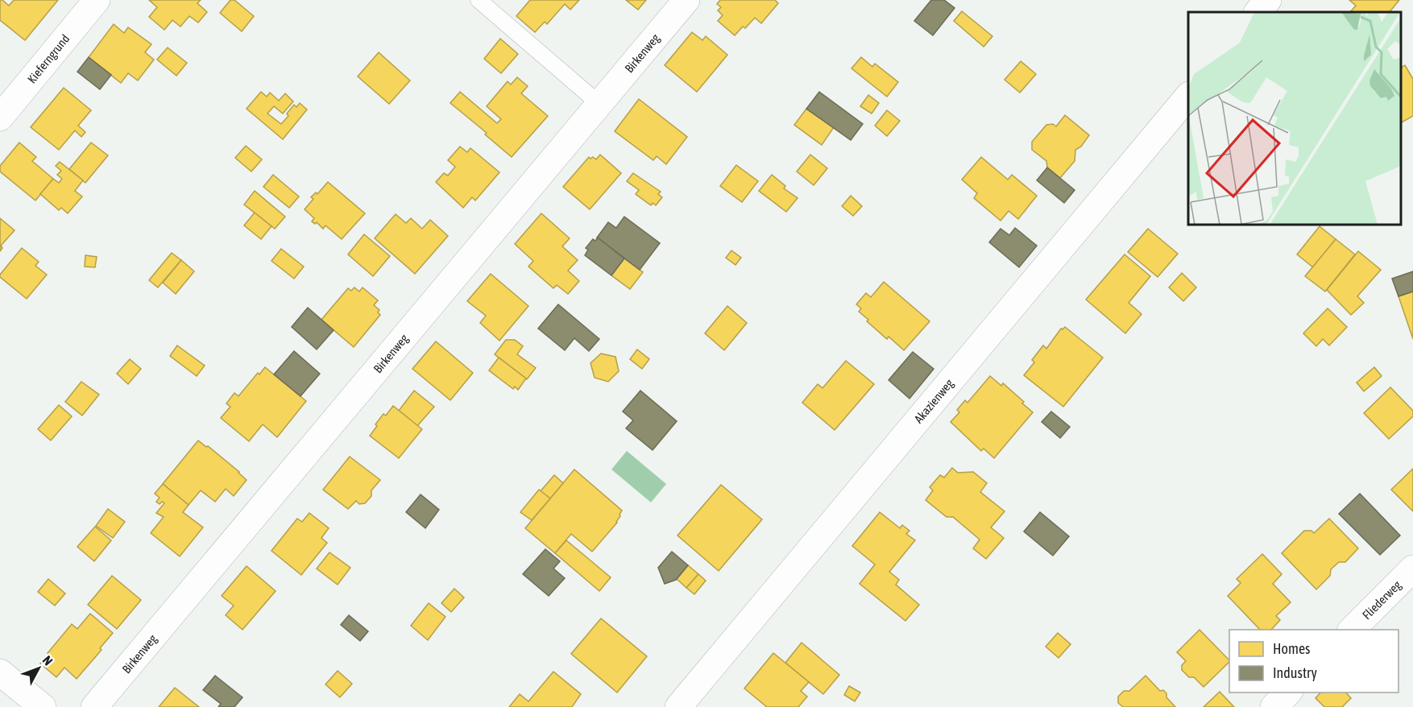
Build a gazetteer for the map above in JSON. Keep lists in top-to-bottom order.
{
  "streets": {
    "street": [
      "Birkenweg",
      "Kieferngrund",
      "Akazienweg",
      "Fliederweg"
    ]
  },
  "legend": ["Homes", "Industry"],
  "north": "top right"
}
